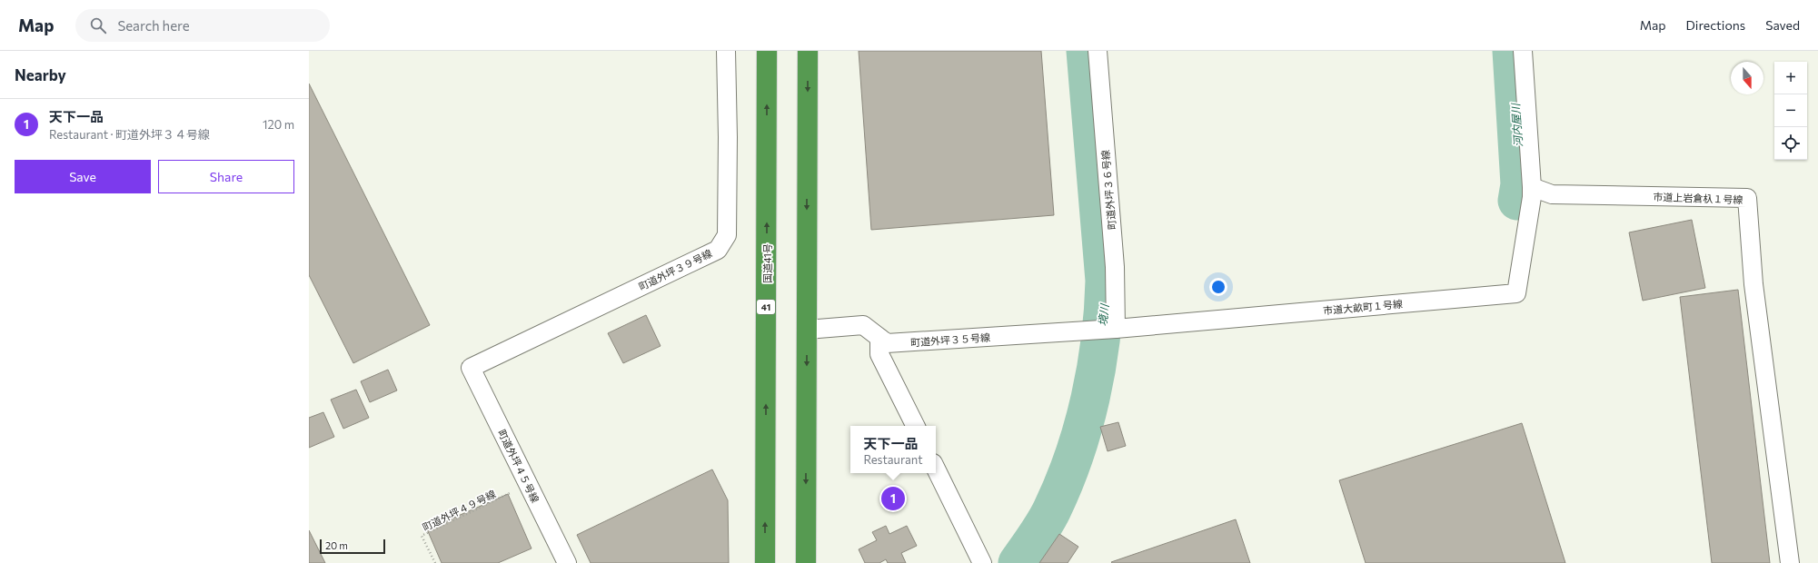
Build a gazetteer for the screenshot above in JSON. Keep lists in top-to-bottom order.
{
  "streets": {
    "highway": ["国道41号", "41"],
    "street": [
      "町道外坪３６号線",
      "市道上岩倉杁１号線",
      "町道外坪３９号線",
      "市道大畝町１号線",
      "町道外坪３５号線",
      "町道外坪４５号線"
    ],
    "path": ["町道外坪４９号線"]
  },
  "crossings": [
    ["町道外坪３６号線", "市道大畝町１号線"],
    ["町道外坪３６号線", "町道外坪３５号線"],
    ["市道上岩倉杁１号線", "市道大畝町１号線"],
    ["町道外坪３９号線", "町道外坪４５号線"],
    ["市道大畝町１号線", "町道外坪３５号線"],
    ["町道外坪４５号線", "町道外坪４９号線"]
  ],
  "water": ["河内屋川", "境川"],
  "scale_bar": "20 m",
  "north": "bottom",
  "page": {
    "header": "Map",
    "search": "Search here",
    "nav": ["Map", "Directions", "Saved"],
    "heading": "Nearby",
    "map_buttons": ["+", "−"],
    "list": [
      {
        "mark": "1",
        "name": "天下一品",
        "note": "Restaurant · 町道外坪３４号線",
        "value": "120 m"
      }
    ],
    "buttons": ["Save", "Share"],
    "popup": ["天下一品", "Restaurant"],
    "pins": "1",
    "scale": "20 m"
  }
}
